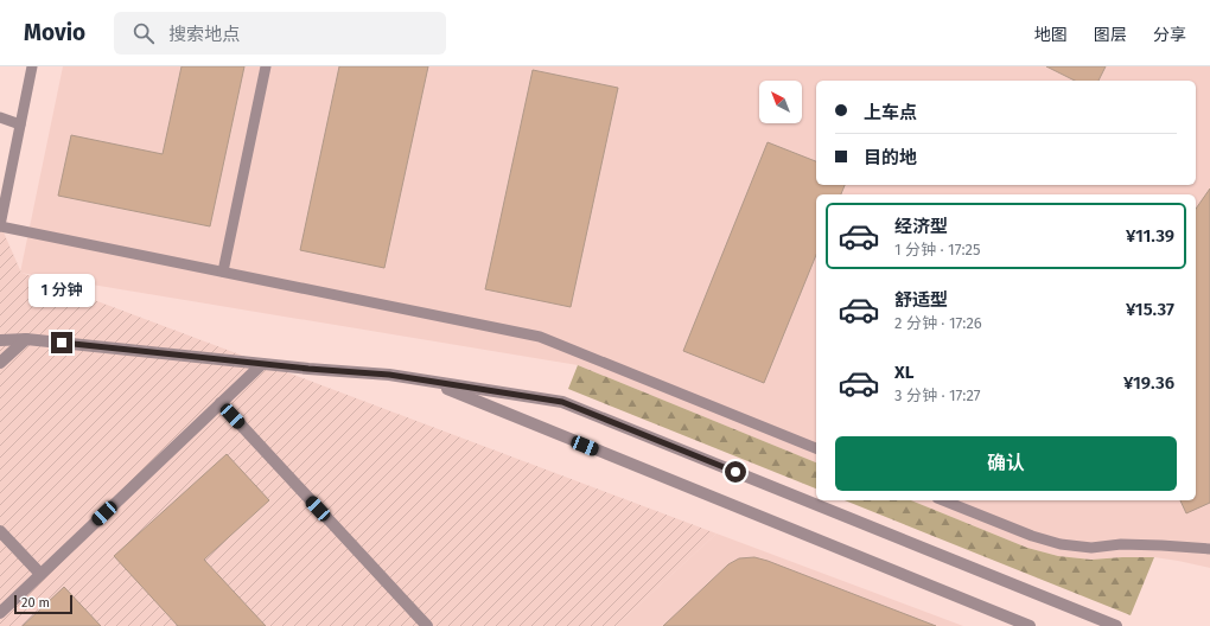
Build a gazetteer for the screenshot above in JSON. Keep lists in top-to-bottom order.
{
  "scale_bar": "20 m",
  "north": "top left",
  "page": {
    "header": "Movio",
    "search": "搜索地点",
    "nav": ["地图", "图层", "分享"],
    "banner": ["上车点", "目的地"],
    "list": [
      {
        "name": "经济型",
        "note": "1 分钟 · 17:25",
        "value": "¥11.39"
      },
      {
        "name": "舒适型",
        "note": "2 分钟 · 17:26",
        "value": "¥15.37"
      },
      {
        "name": "XL",
        "note": "3 分钟 · 17:27",
        "value": "¥19.36"
      }
    ],
    "bubble": "1 分钟",
    "buttons": "确认",
    "scale": "20 m"
  }
}
